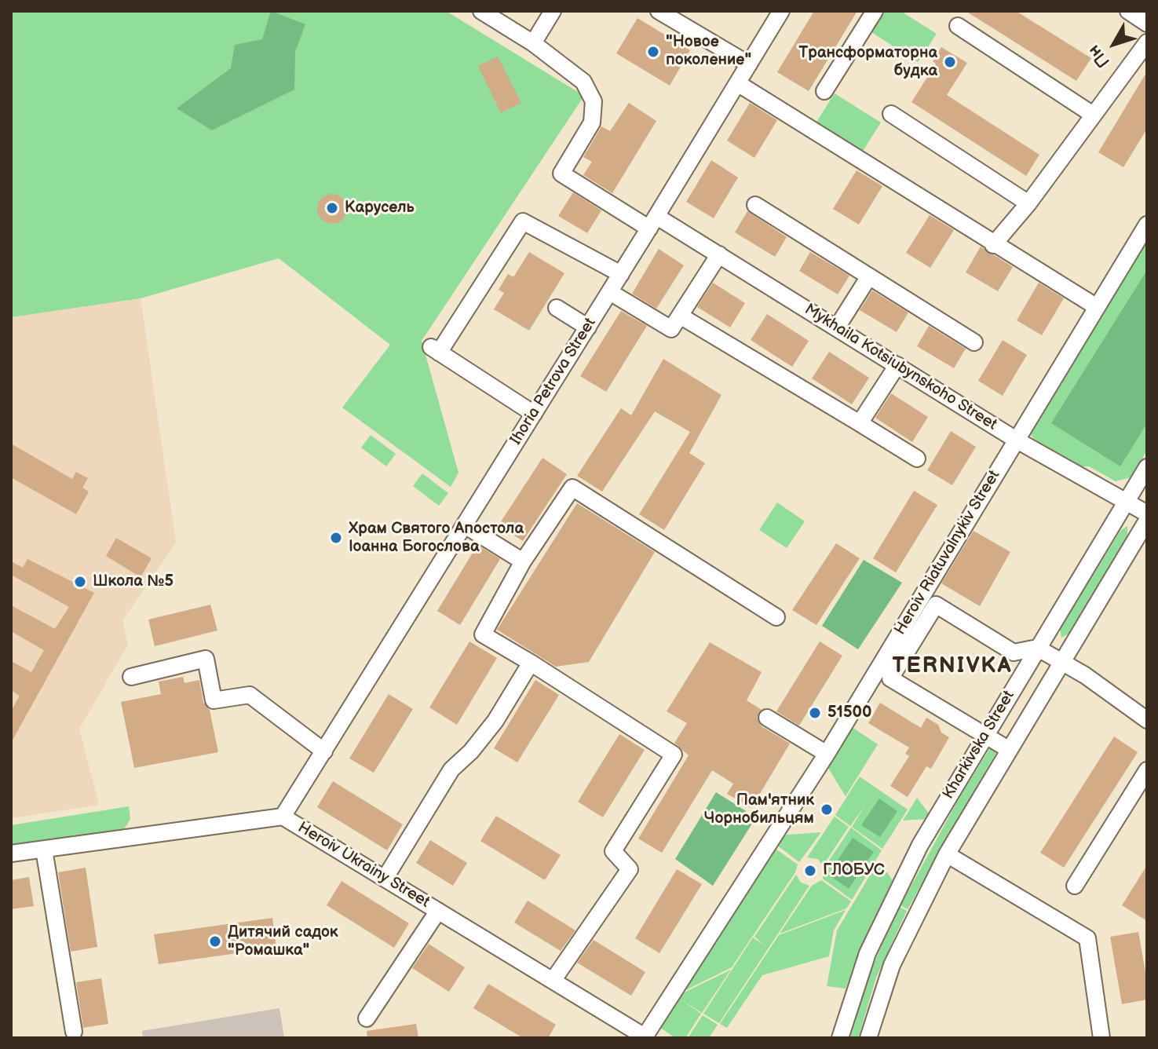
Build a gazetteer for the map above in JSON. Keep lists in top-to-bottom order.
{
  "streets": {
    "street": [
      "Mykhaila Kotsiubynskoho Street",
      "Ihoria Petrova Street",
      "Heroiv Riatuvalnykiv Street",
      "Kharkivska Street",
      "Heroiv Ukrainy Street"
    ]
  },
  "crossings": [
    ["Mykhaila Kotsiubynskoho Street", "Ihoria Petrova Street"],
    ["Mykhaila Kotsiubynskoho Street", "Heroiv Riatuvalnykiv Street"],
    ["Mykhaila Kotsiubynskoho Street", "Kharkivska Street"],
    ["Ihoria Petrova Street", "Heroiv Ukrainy Street"],
    ["Heroiv Riatuvalnykiv Street", "Heroiv Ukrainy Street"]
  ],
  "districts": ["TERNIVKA"],
  "places": [
    "\"Новое поколение\"",
    "Трансформаторна будка",
    "Карусель",
    "Храм Святого Апостола Іоанна Богослова",
    "Школа №5",
    "51500",
    "Пам'ятник Чорнобильцям",
    "ГЛОБУС",
    "Дитячий садок \"Ромашка\""
  ],
  "north": "bottom left"
}
